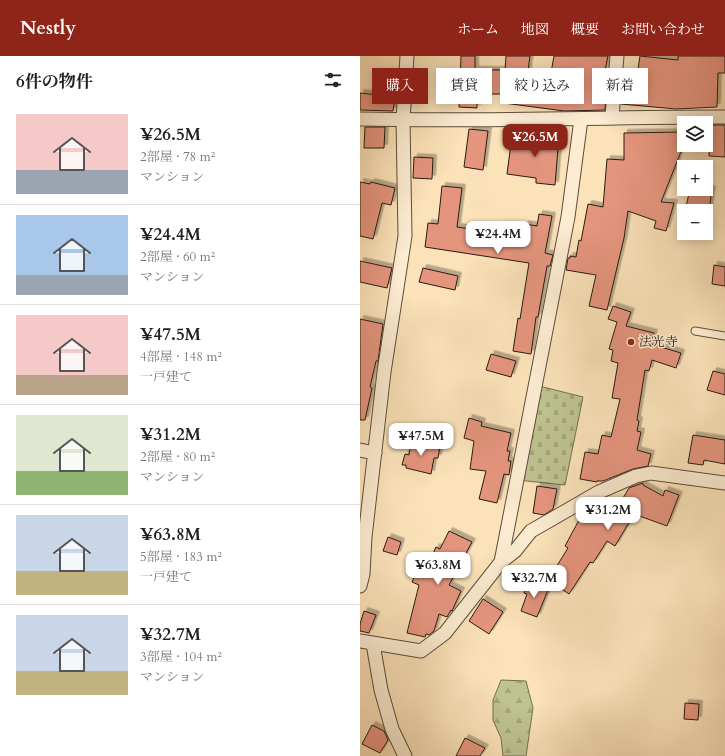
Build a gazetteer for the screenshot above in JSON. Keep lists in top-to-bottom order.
{
  "places": ["法光寺"],
  "page": {
    "header": "Nestly",
    "nav": [
      "ホーム",
      "地図",
      "概要",
      "お問い合わせ"
    ],
    "heading": "6件の物件",
    "chip": [
      "購入",
      "賃貸",
      "絞り込み",
      "新着"
    ],
    "list": [
      {
        "name": "¥26.5M",
        "note": "2部屋 · 78 m² · マンション"
      },
      {
        "name": "¥24.4M",
        "note": "2部屋 · 60 m² · マンション"
      },
      {
        "name": "¥47.5M",
        "note": "4部屋 · 148 m² · 一戸建て"
      },
      {
        "name": "¥31.2M",
        "note": "2部屋 · 80 m² · マンション"
      },
      {
        "name": "¥63.8M",
        "note": "5部屋 · 183 m² · 一戸建て"
      },
      {
        "name": "¥32.7M",
        "note": "3部屋 · 104 m² · マンション"
      }
    ],
    "map_buttons": ["+", "−"],
    "price": [
      "¥26.5M",
      "¥24.4M",
      "¥47.5M",
      "¥31.2M",
      "¥63.8M",
      "¥32.7M"
    ]
  }
}
